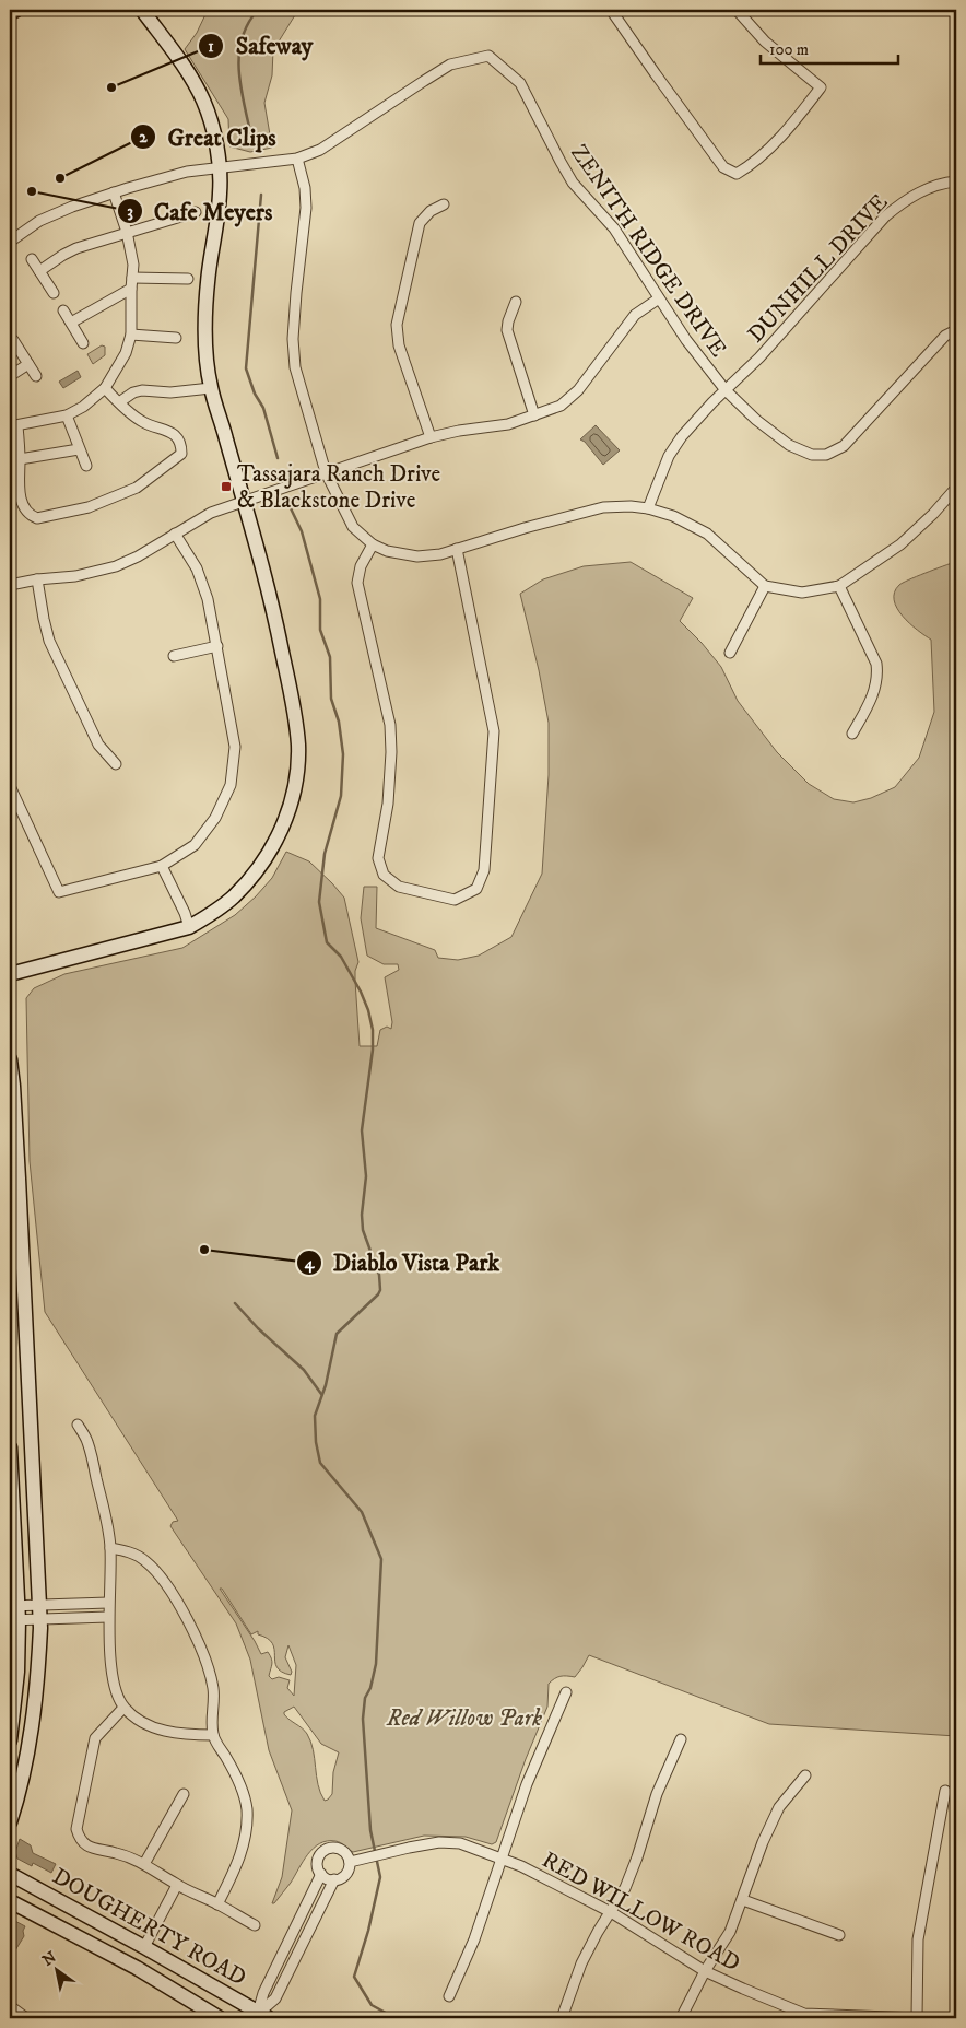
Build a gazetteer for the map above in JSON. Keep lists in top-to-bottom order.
{
  "streets": {
    "main road": ["DOUGHERTY ROAD"],
    "street": ["ZENITH RIDGE DRIVE", "DUNHILL DRIVE", "RED WILLOW ROAD"]
  },
  "crossings": [
    ["ZENITH RIDGE DRIVE", "DUNHILL DRIVE"]
  ],
  "parks": ["Red Willow Park"],
  "places": {
    "other": [
      "Safeway",
      "Great Clips",
      "Cafe Meyers",
      "Diablo Vista Park"
    ],
    "transit": ["Tassajara Ranch Drive & Blackstone Drive"]
  },
  "scale_bar": "100 m",
  "north": "top left"
}
